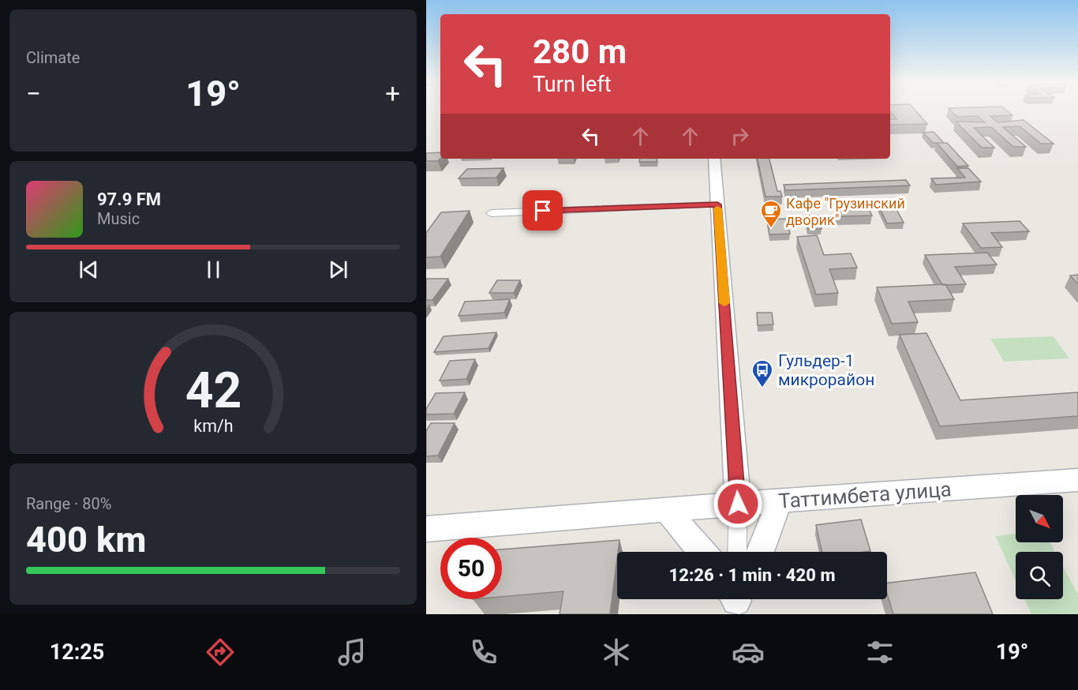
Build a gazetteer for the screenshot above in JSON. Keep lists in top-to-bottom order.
{
  "streets": {
    "main road": ["Таттимбета улица"]
  },
  "places": {
    "cafe": ["Кафе \"Грузинский дворик\""],
    "bus stop": ["Гульдер-1 микрорайон"]
  },
  "north": "bottom right",
  "page": {
    "tile": [
      "Climate",
      ["Range · 80%", "400 km"]
    ],
    "turn": ["280 m", "Turn left"],
    "heat": ["−", "19°", "+"],
    "song": ["97.9 FM", "Music"],
    "limit": "50",
    "trip": "12:26 · 1 min · 420 m",
    "tabs": ["12:25", "19°"],
    "gauge": ["42", "km/h"]
  }
}
